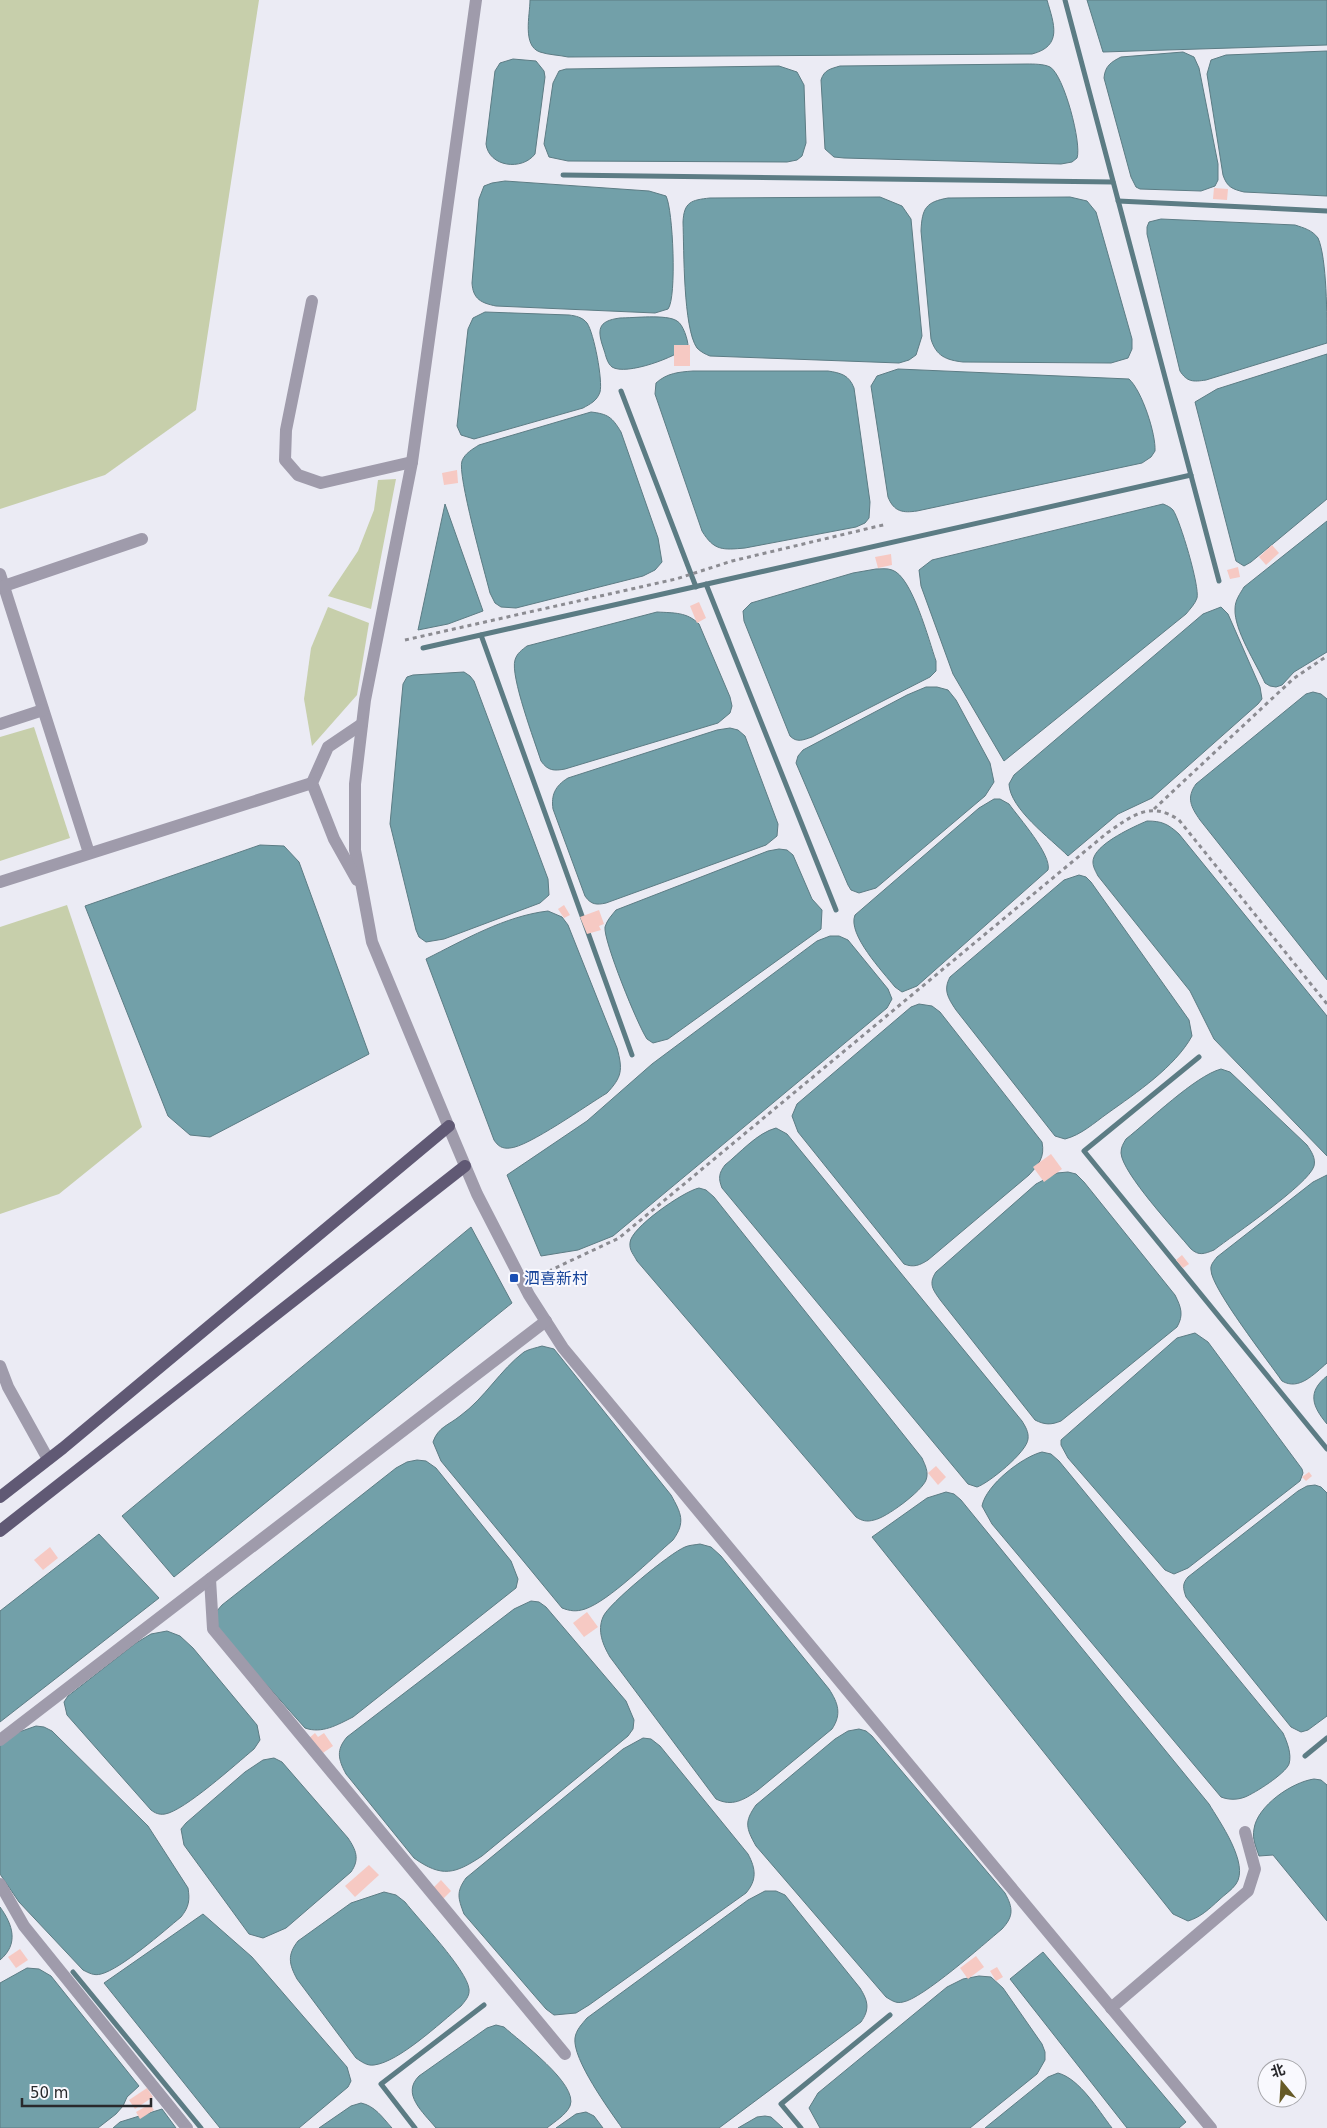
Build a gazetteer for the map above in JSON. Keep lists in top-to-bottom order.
{
  "places": {
    "transit": ["泗喜新村"]
  },
  "scale_bar": "50 m",
  "north": "top"
}
